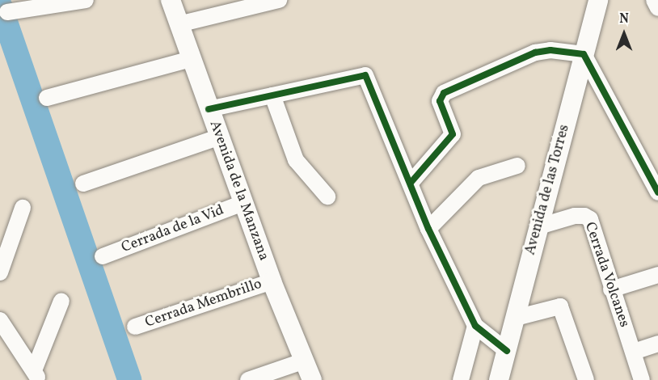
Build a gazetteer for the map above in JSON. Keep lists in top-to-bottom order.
{
  "streets": {
    "street": [
      "Avenida de las Torres",
      "Avenida de la Manzana",
      "Cerrada de la Vid",
      "Cerrada Volcanes",
      "Cerrada Membrillo"
    ]
  },
  "crossings": [
    ["Avenida de las Torres", "Cerrada Volcanes"],
    ["Avenida de la Manzana", "Cerrada de la Vid"],
    ["Avenida de la Manzana", "Cerrada Membrillo"]
  ],
  "north": "top"
}
